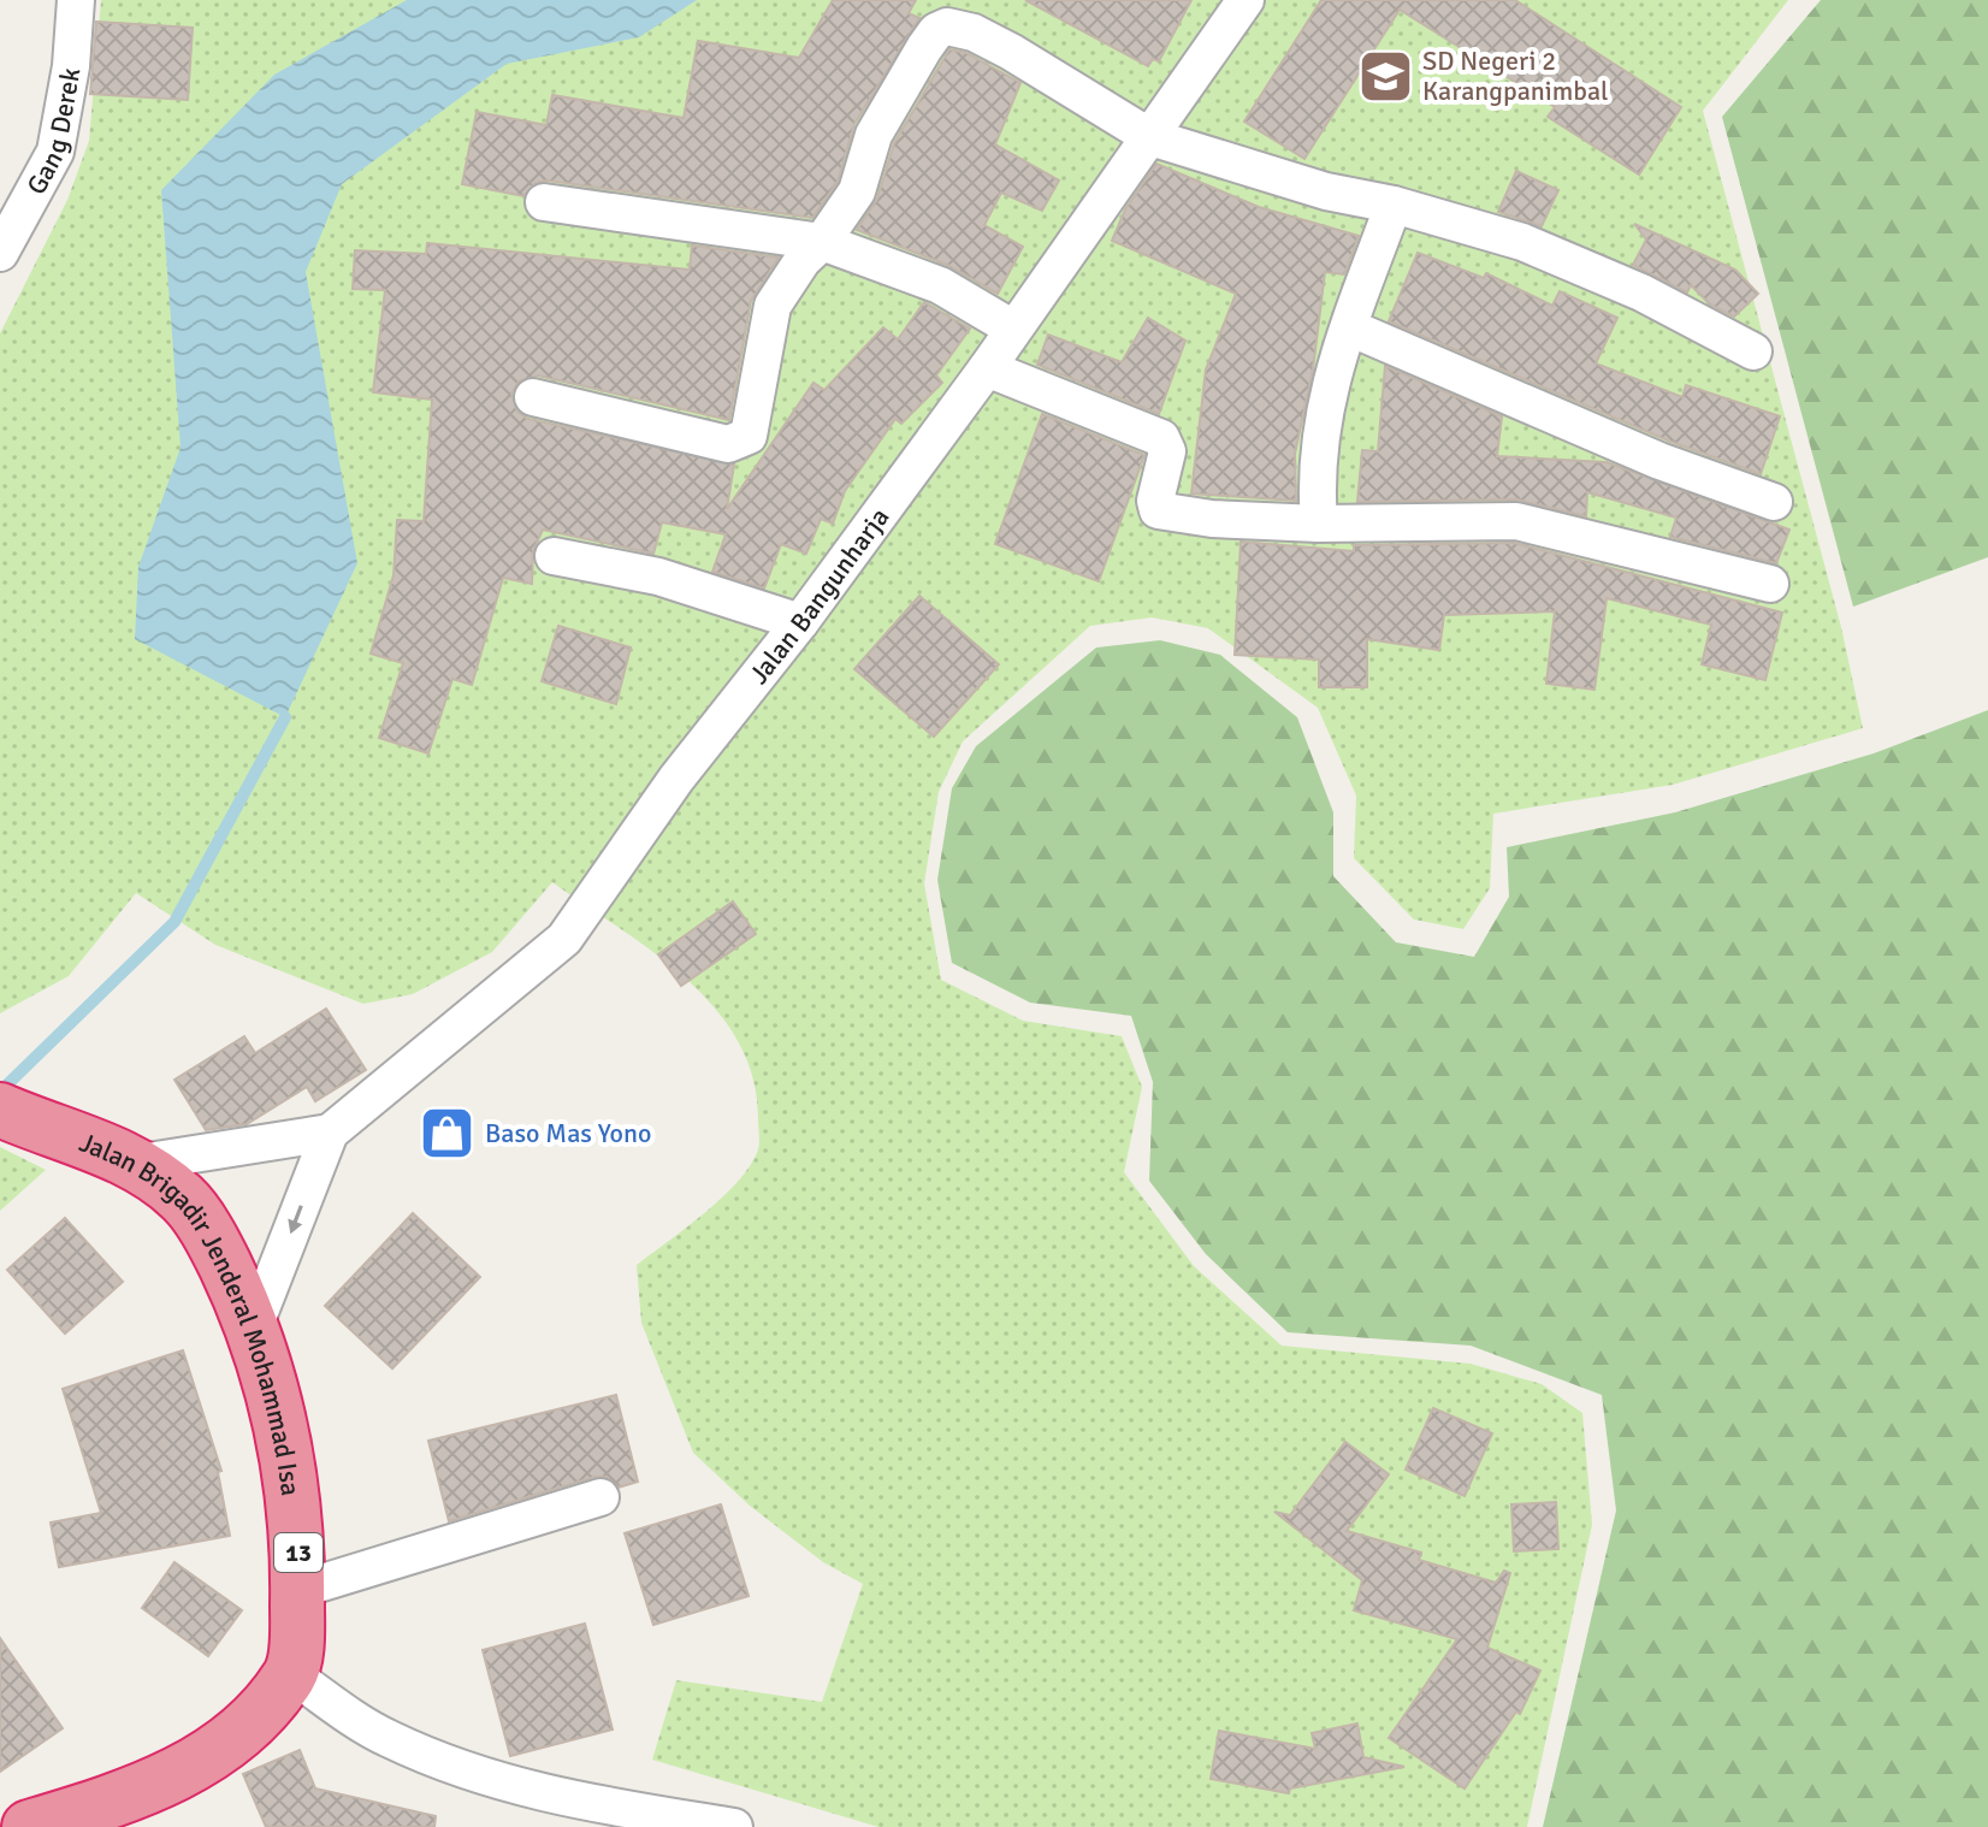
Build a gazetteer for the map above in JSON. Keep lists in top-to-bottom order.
{
  "streets": {
    "highway": ["Jalan Brigadir Jenderal Mohammad Isa", "13"],
    "street": ["Gang Derek", "Jalan Bangunharja"]
  },
  "places": {
    "school or university": ["SD Negeri 2 Karangpanimbal"],
    "shop": ["Baso Mas Yono"]
  }
}
